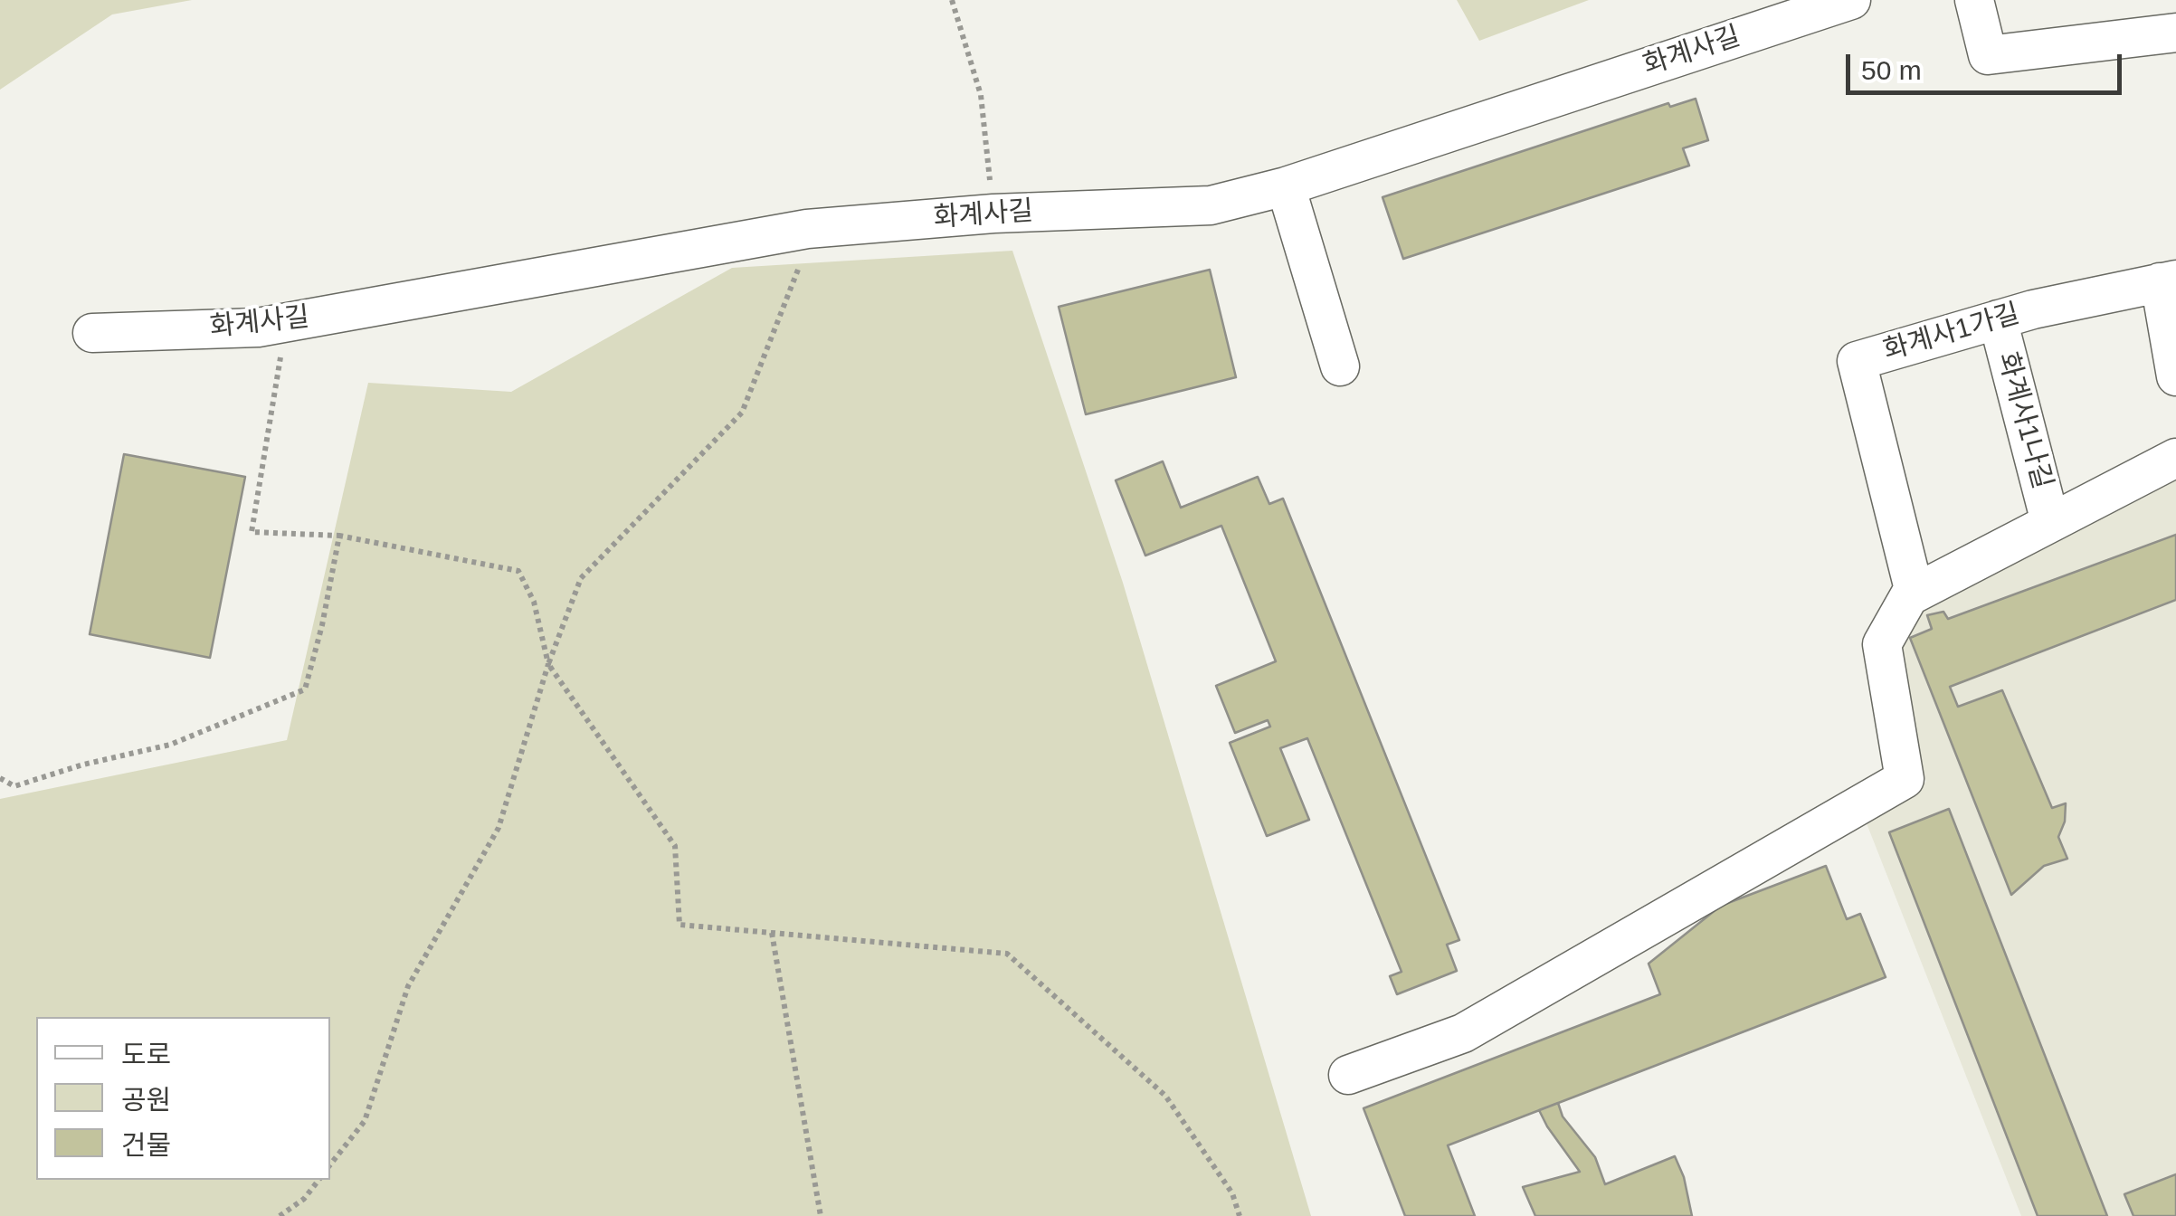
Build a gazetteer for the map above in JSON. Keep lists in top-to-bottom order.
{
  "streets": {
    "street": ["화계사길", "화계사1가길", "화계사1나길"]
  },
  "crossings": [
    ["화계사1가길", "화계사1나길"]
  ],
  "legend": ["도로", "공원", "건물"],
  "scale_bar": "50 m"
}
